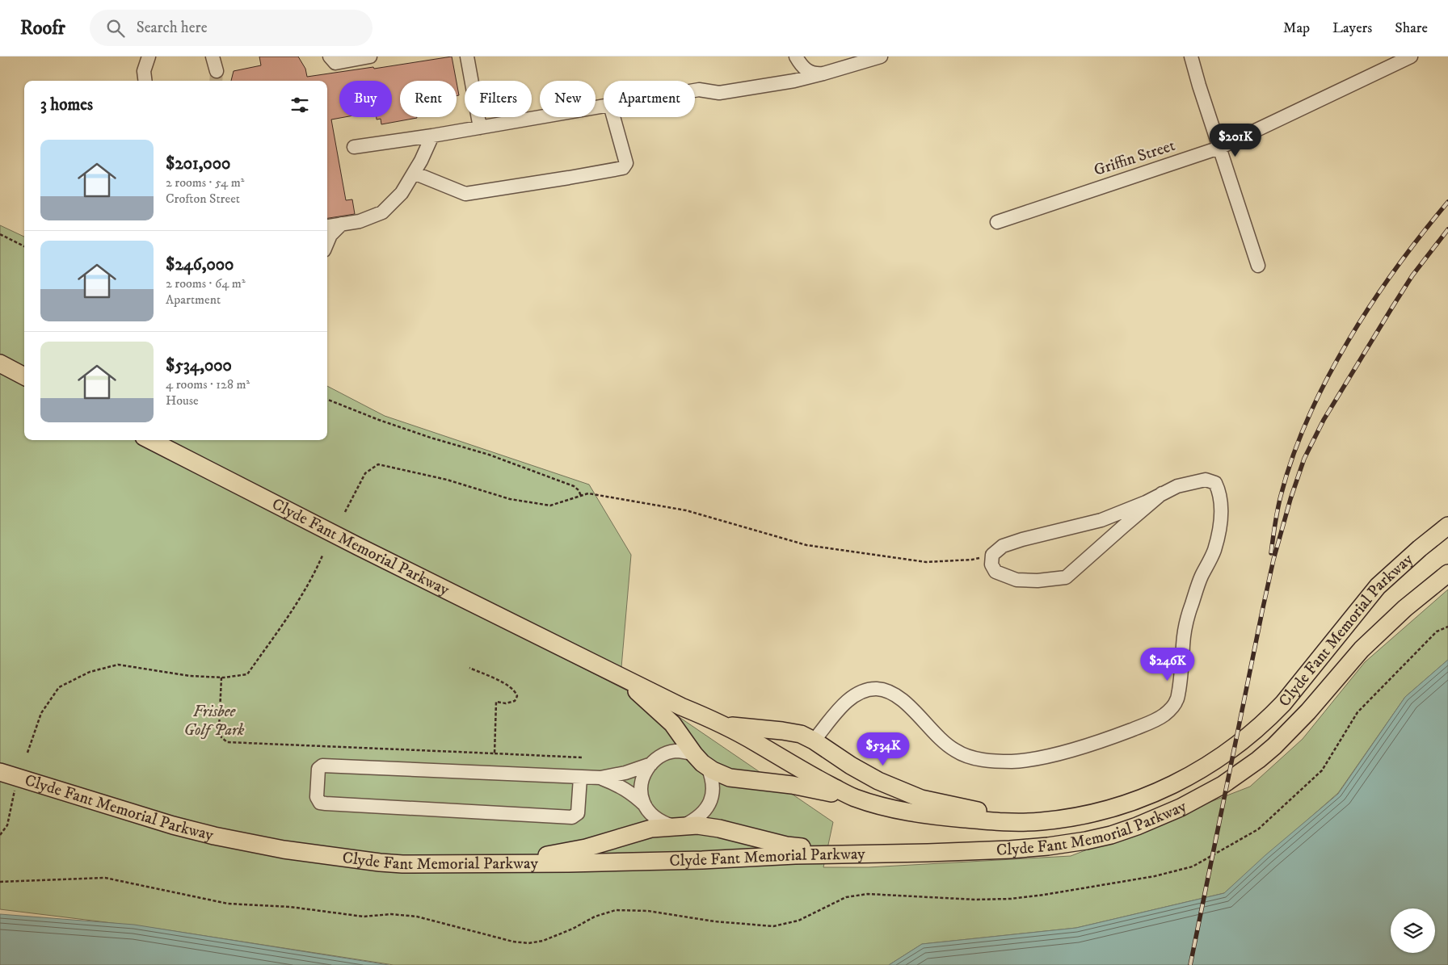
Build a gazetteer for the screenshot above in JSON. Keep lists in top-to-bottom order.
{
  "streets": {
    "main road": ["Clyde Fant Memorial Parkway"],
    "street": ["Griffin Street"]
  },
  "parks": ["Frisbee Golf Park"],
  "page": {
    "header": "Roofr",
    "search": "Search here",
    "nav": ["Map", "Layers", "Share"],
    "chip": [
      "Buy",
      "Rent",
      "Filters",
      "New",
      "Apartment"
    ],
    "heading": "3 homes",
    "price": ["$201K", "$246K", "$534K"],
    "list": [
      {
        "name": "$201,000",
        "note": "2 rooms · 54 m² · Crofton Street"
      },
      {
        "name": "$246,000",
        "note": "2 rooms · 64 m² · Apartment"
      },
      {
        "name": "$534,000",
        "note": "4 rooms · 128 m² · House"
      }
    ]
  }
}
